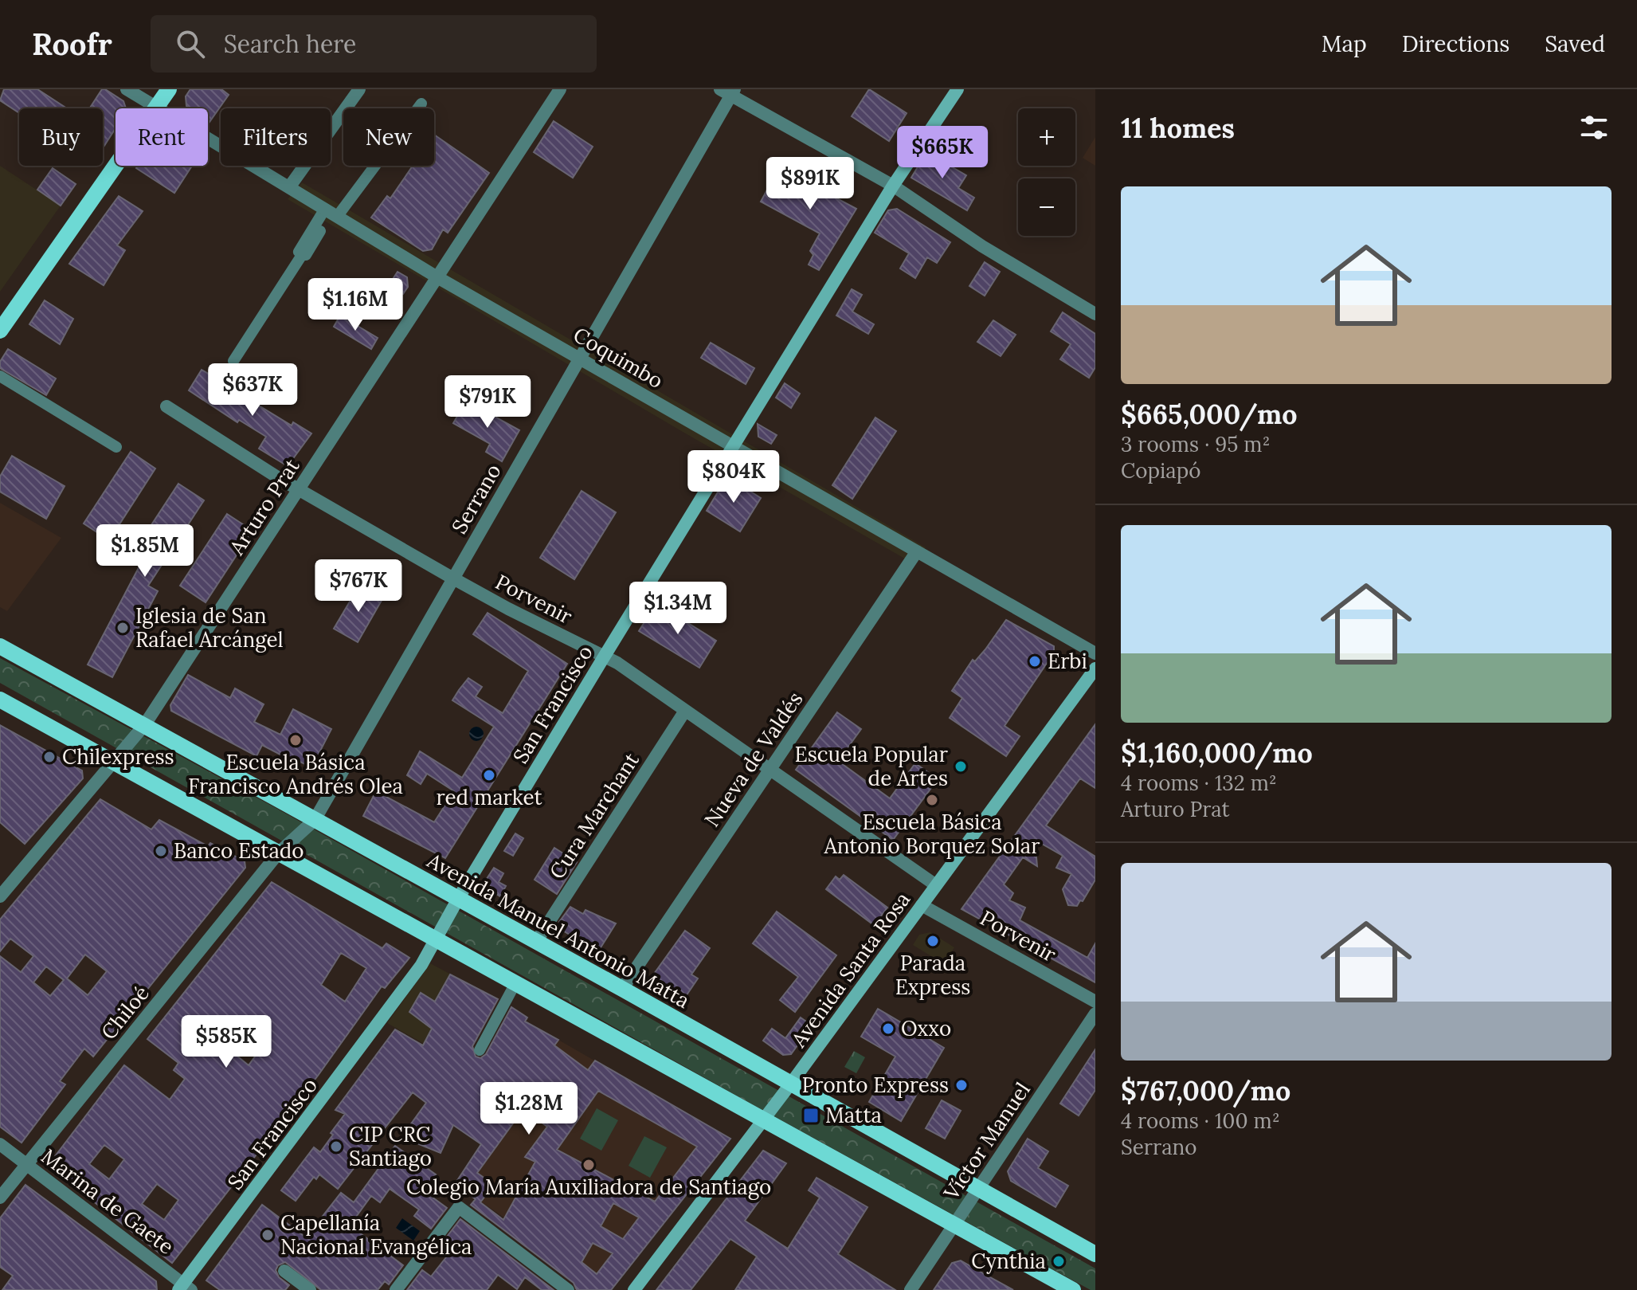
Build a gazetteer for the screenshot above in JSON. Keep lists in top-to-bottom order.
{
  "streets": {
    "main road": ["San Francisco", "Avenida Manuel Antonio Matta", "Avenida Santa Rosa"],
    "street": [
      "Coquimbo",
      "Serrano",
      "Arturo Prat",
      "Porvenir",
      "Nueva de Valdés",
      "Cura Marchant",
      "Chiloé",
      "Víctor Manuel",
      "Marina de Gaete"
    ]
  },
  "crossings": [
    ["Coquimbo", "Serrano"],
    ["Coquimbo", "Arturo Prat"],
    ["Coquimbo", "San Francisco"],
    ["Coquimbo", "Nueva de Valdés"],
    ["Serrano", "Porvenir"],
    ["Serrano", "Avenida Manuel Antonio Matta"],
    ["Serrano", "Chiloé"],
    ["Arturo Prat", "Porvenir"],
    ["Arturo Prat", "Avenida Manuel Antonio Matta"],
    ["Porvenir", "San Francisco"],
    ["Porvenir", "Nueva de Valdés"],
    ["Porvenir", "Cura Marchant"],
    ["Porvenir", "Avenida Santa Rosa"],
    ["San Francisco", "Avenida Manuel Antonio Matta"],
    ["San Francisco", "Marina de Gaete"],
    ["Nueva de Valdés", "Avenida Manuel Antonio Matta"],
    ["Cura Marchant", "Avenida Manuel Antonio Matta"],
    ["Avenida Manuel Antonio Matta", "Avenida Santa Rosa"],
    ["Avenida Manuel Antonio Matta", "Víctor Manuel"],
    ["Chiloé", "Marina de Gaete"]
  ],
  "places": {
    "other": [
      "Iglesia de San Rafael Arcángel",
      "Erbi",
      "Escuela Básica Francisco Andrés Olea",
      "Chilexpress",
      "Escuela Popular de Artes",
      "red market",
      "Escuela Básica Antonio Borquez Solar",
      "Banco Estado",
      "Parada Express",
      "Oxxo",
      "Pronto Express",
      "CIP CRC Santiago",
      "Colegio María Auxiliadora de Santiago",
      "Capellanía Nacional Evangélica",
      "Cynthia"
    ],
    "transit": ["Matta"]
  },
  "page": {
    "header": "Roofr",
    "search": "Search here",
    "nav": ["Map", "Directions", "Saved"],
    "heading": "11 homes",
    "map_buttons": ["+", "−"],
    "chip": [
      "Buy",
      "Rent",
      "Filters",
      "New"
    ],
    "price": [
      "$665K",
      "$891K",
      "$1.16M",
      "$637K",
      "$791K",
      "$804K",
      "$1.85M",
      "$767K",
      "$1.34M",
      "$585K",
      "$1.28M"
    ],
    "list": [
      {
        "name": "$665,000/mo",
        "note": "3 rooms · 95 m² · Copiapó"
      },
      {
        "name": "$1,160,000/mo",
        "note": "4 rooms · 132 m² · Arturo Prat"
      },
      {
        "name": "$767,000/mo",
        "note": "4 rooms · 100 m² · Serrano"
      }
    ]
  }
}
